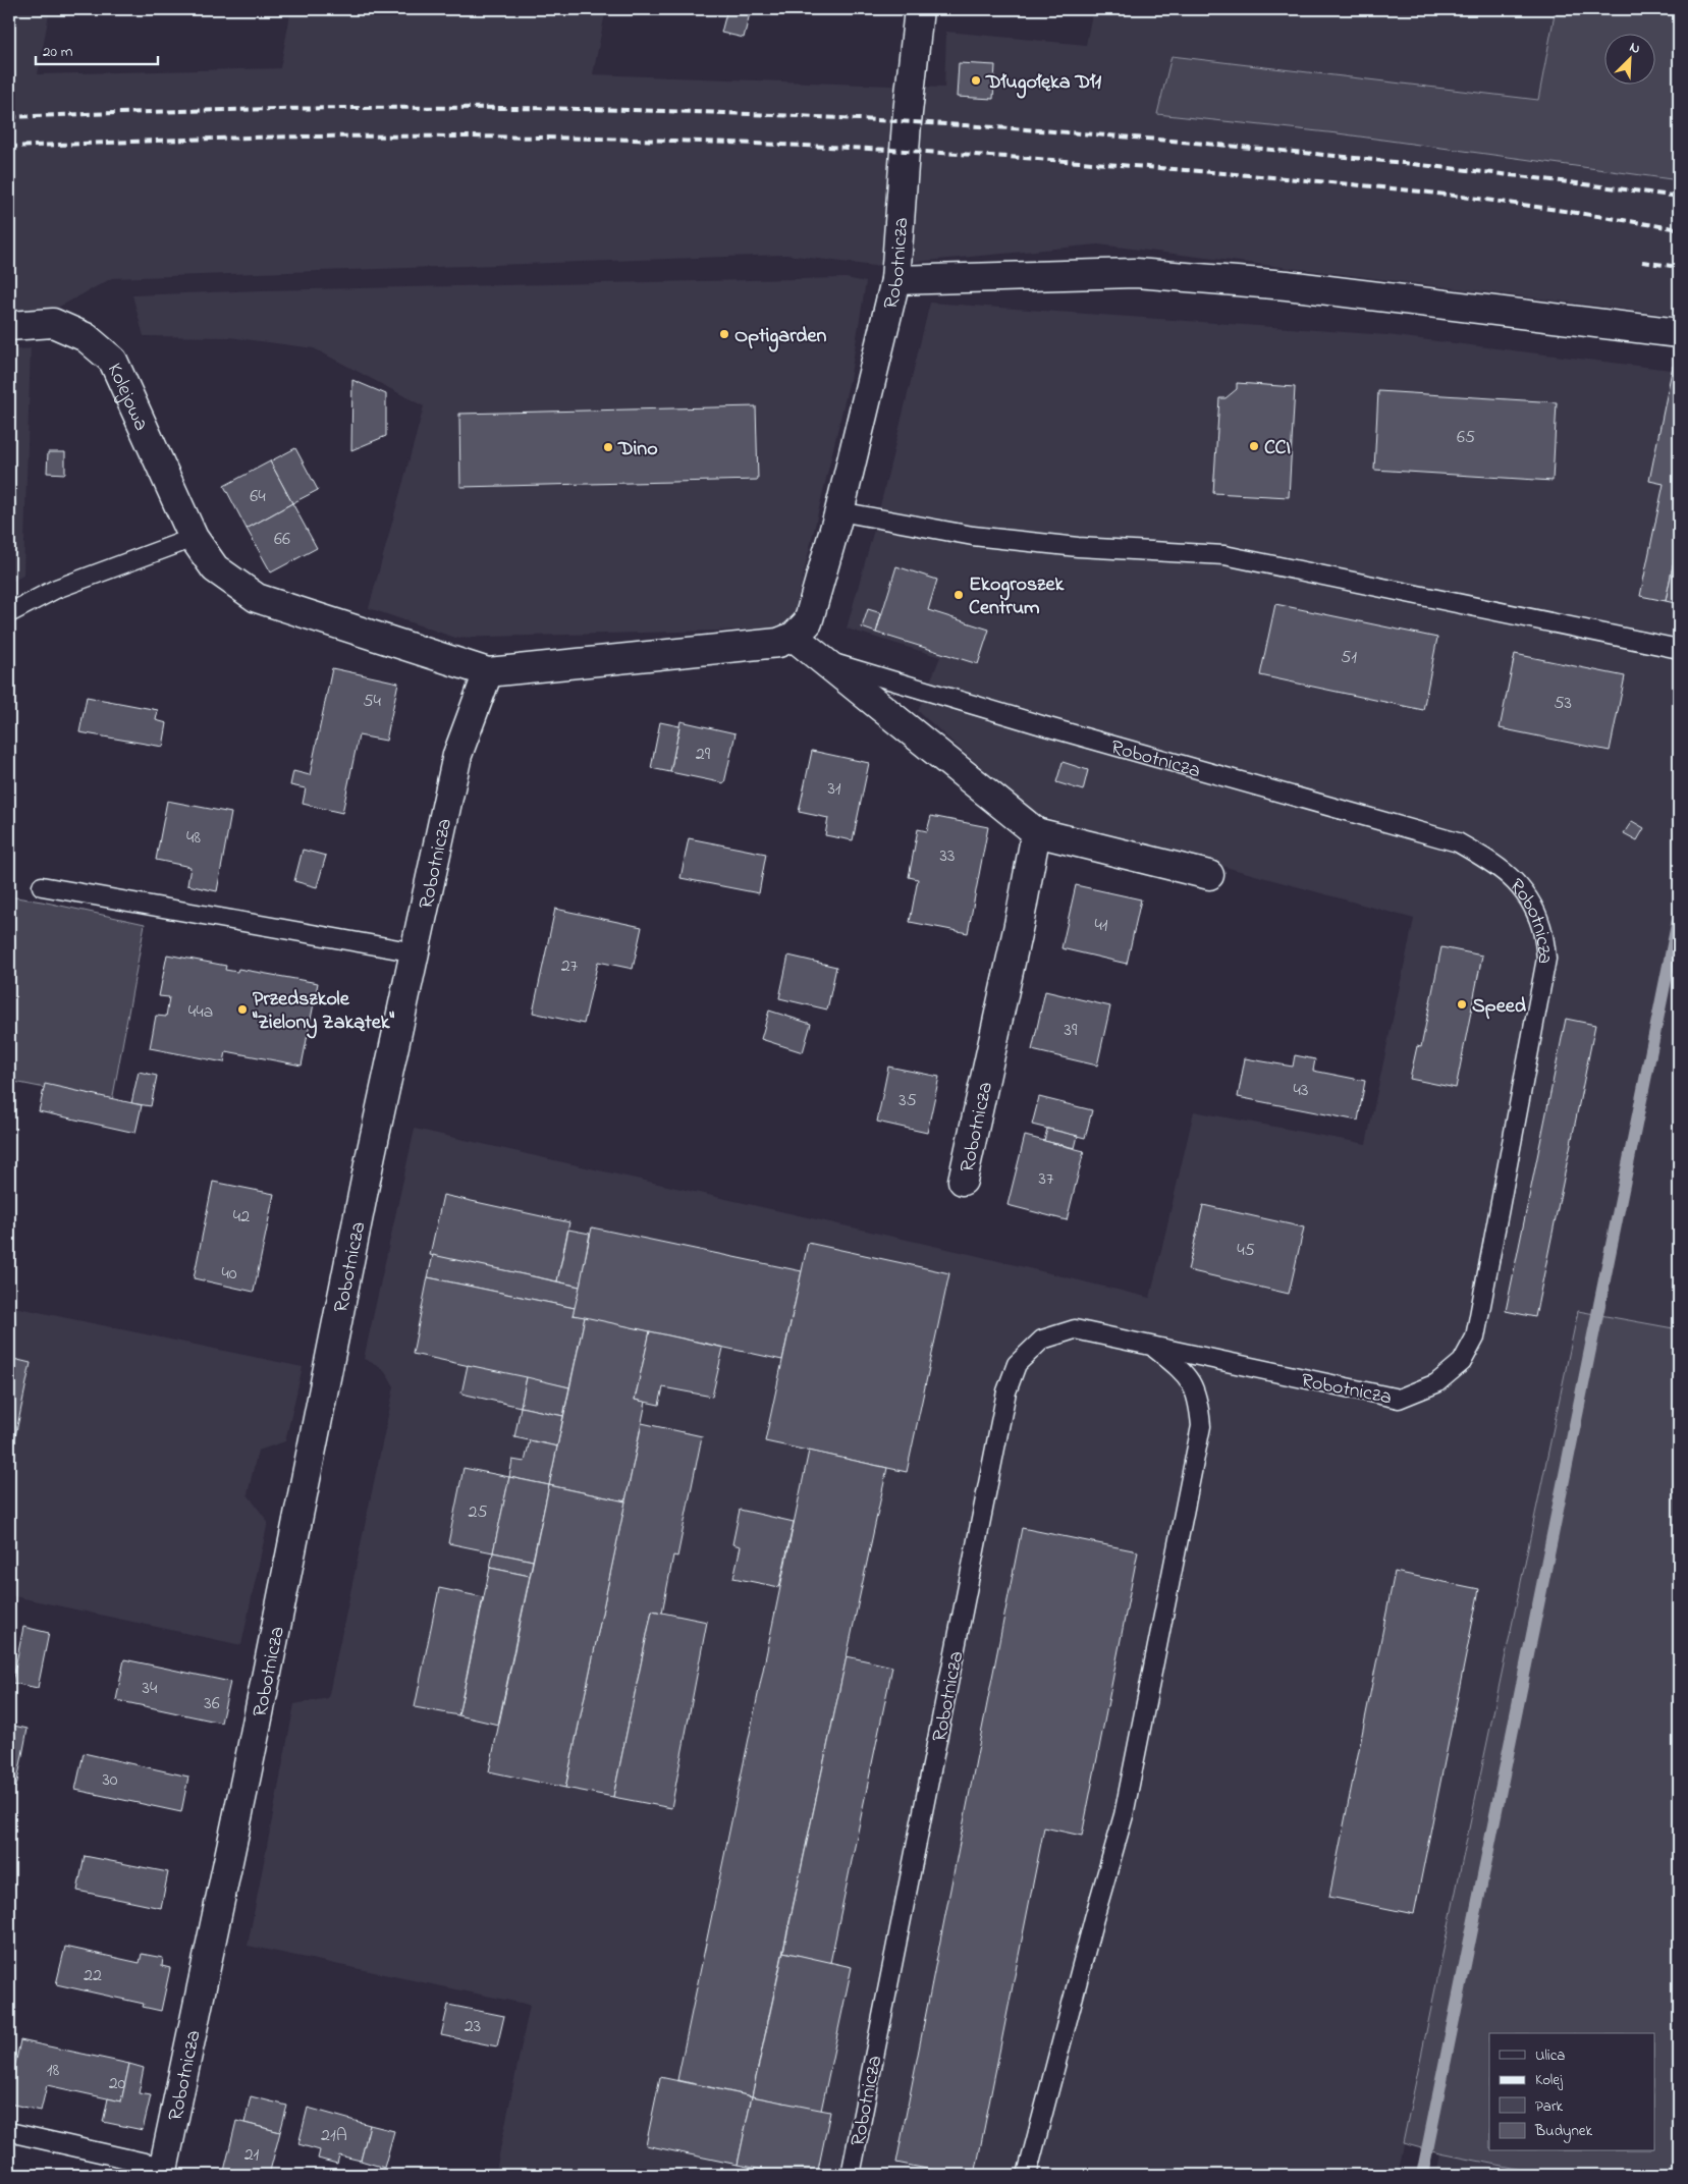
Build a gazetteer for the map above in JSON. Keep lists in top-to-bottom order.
{
  "streets": {
    "street": ["Robotnicza", "Kolejowa"]
  },
  "crossings": [
    ["Robotnicza", "Kolejowa"]
  ],
  "places": [
    "Długołęka Dł1",
    "Optigarden",
    "CCI",
    "Dino",
    "Ekogroszek Centrum",
    "Speed",
    "Przedszkole \"Zielony Zakątek\""
  ],
  "house_numbers": [
    "65",
    "64",
    "66",
    "51",
    "54",
    "53",
    "29",
    "31",
    "48",
    "33",
    "41",
    "27",
    "44a",
    "39",
    "43",
    "35",
    "37",
    "42",
    "45",
    "40",
    "25",
    "34",
    "36",
    "30",
    "22",
    "23",
    "18",
    "20",
    "21A",
    "21"
  ],
  "legend": [
    "Ulica",
    "Kolej",
    "Park",
    "Budynek"
  ],
  "scale_bar": "20 m",
  "north": "top right"
}
